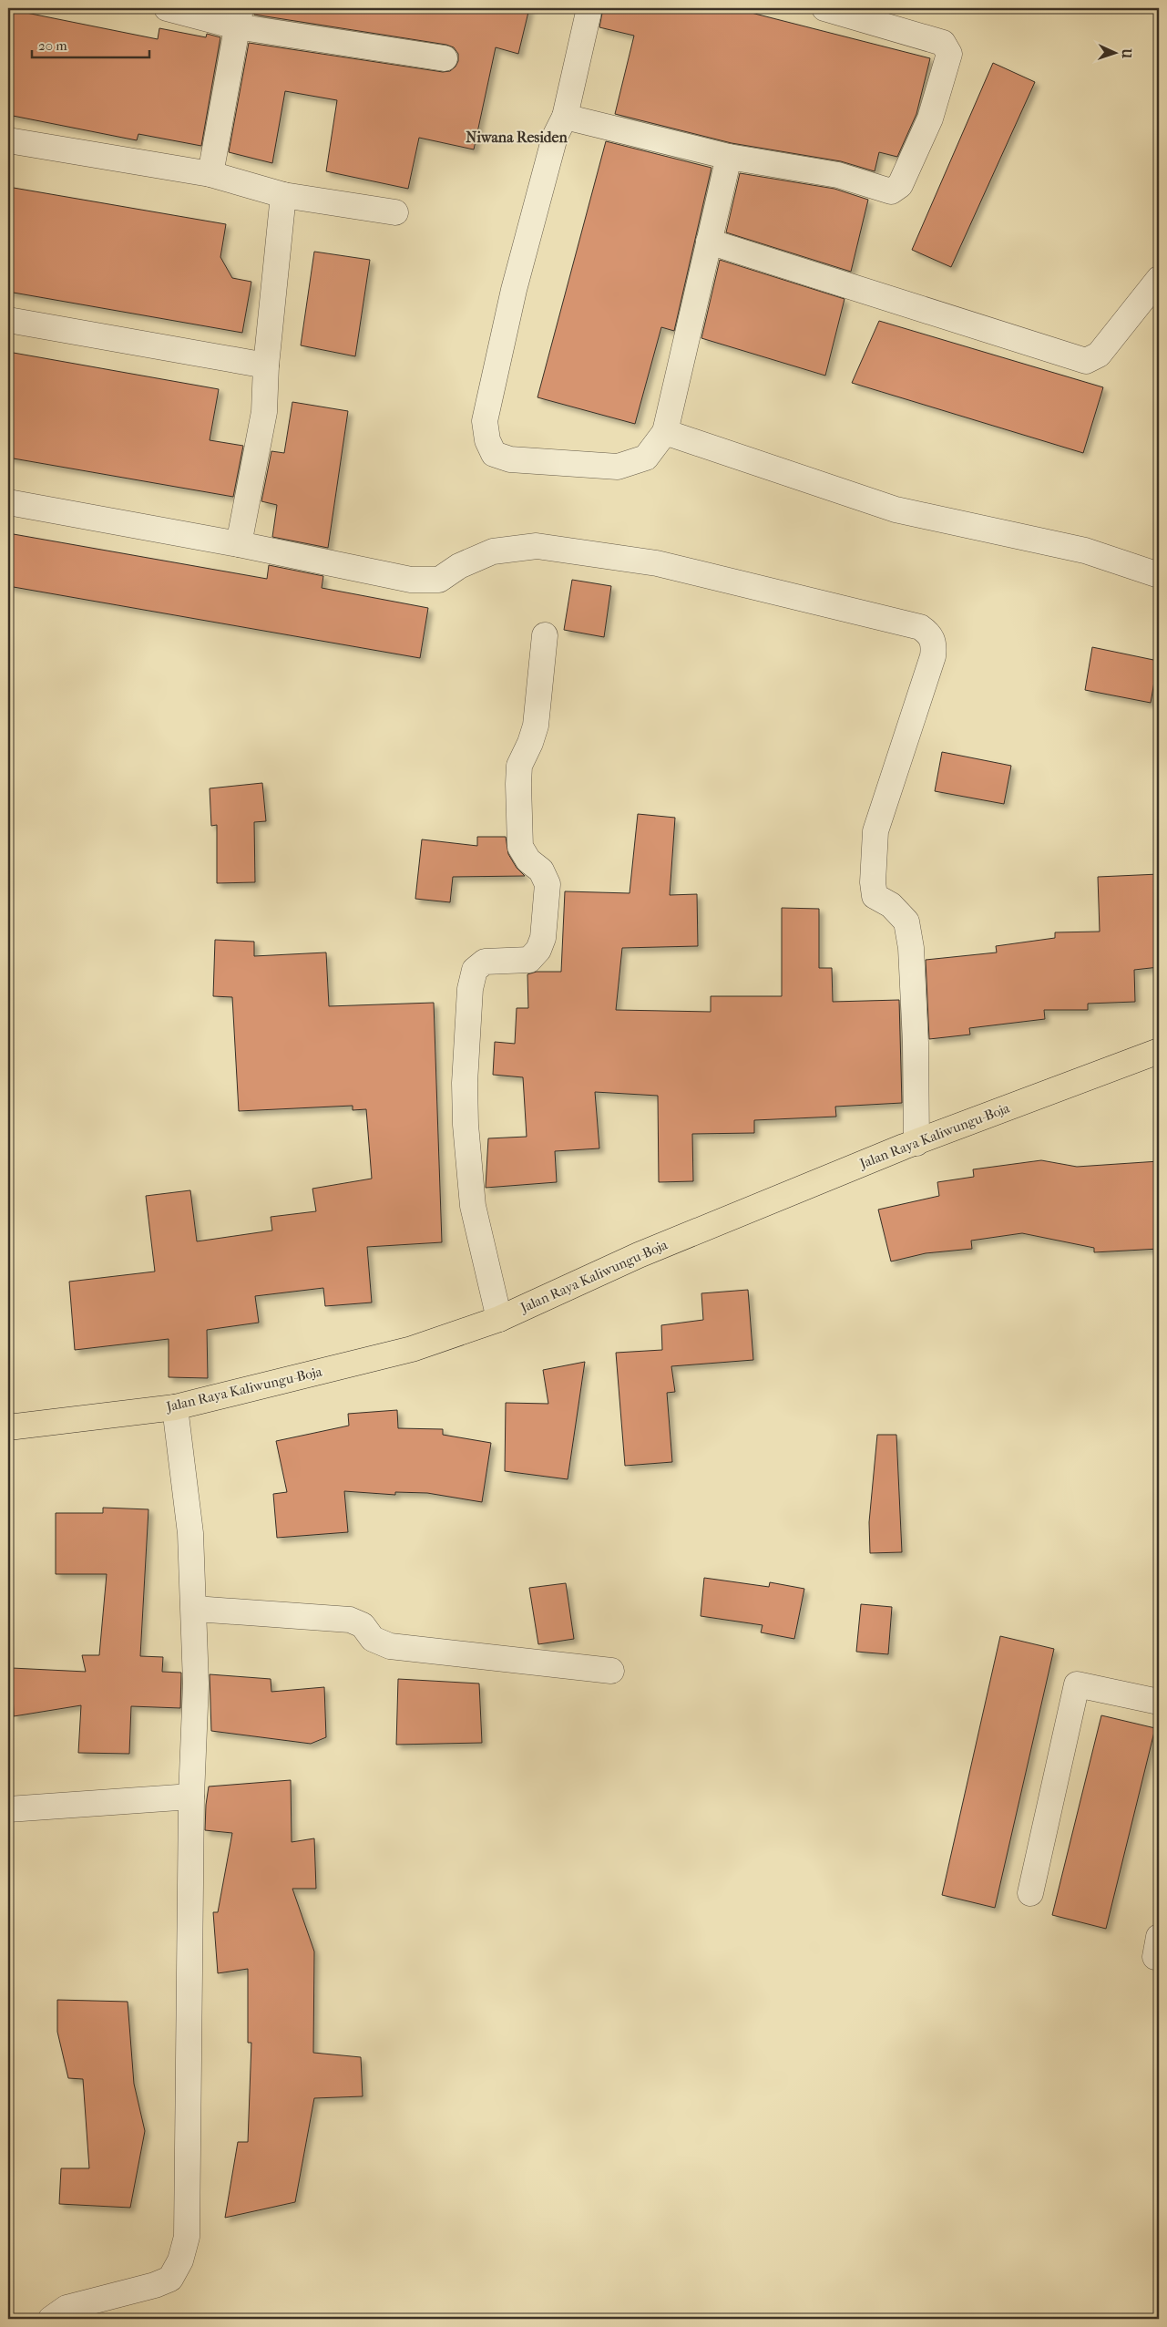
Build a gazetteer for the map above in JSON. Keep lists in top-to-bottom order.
{
  "streets": {
    "main road": ["Jalan Raya Kaliwungu-Boja"]
  },
  "districts": ["Niwana Residen"],
  "scale_bar": "20 m",
  "north": "right"
}
